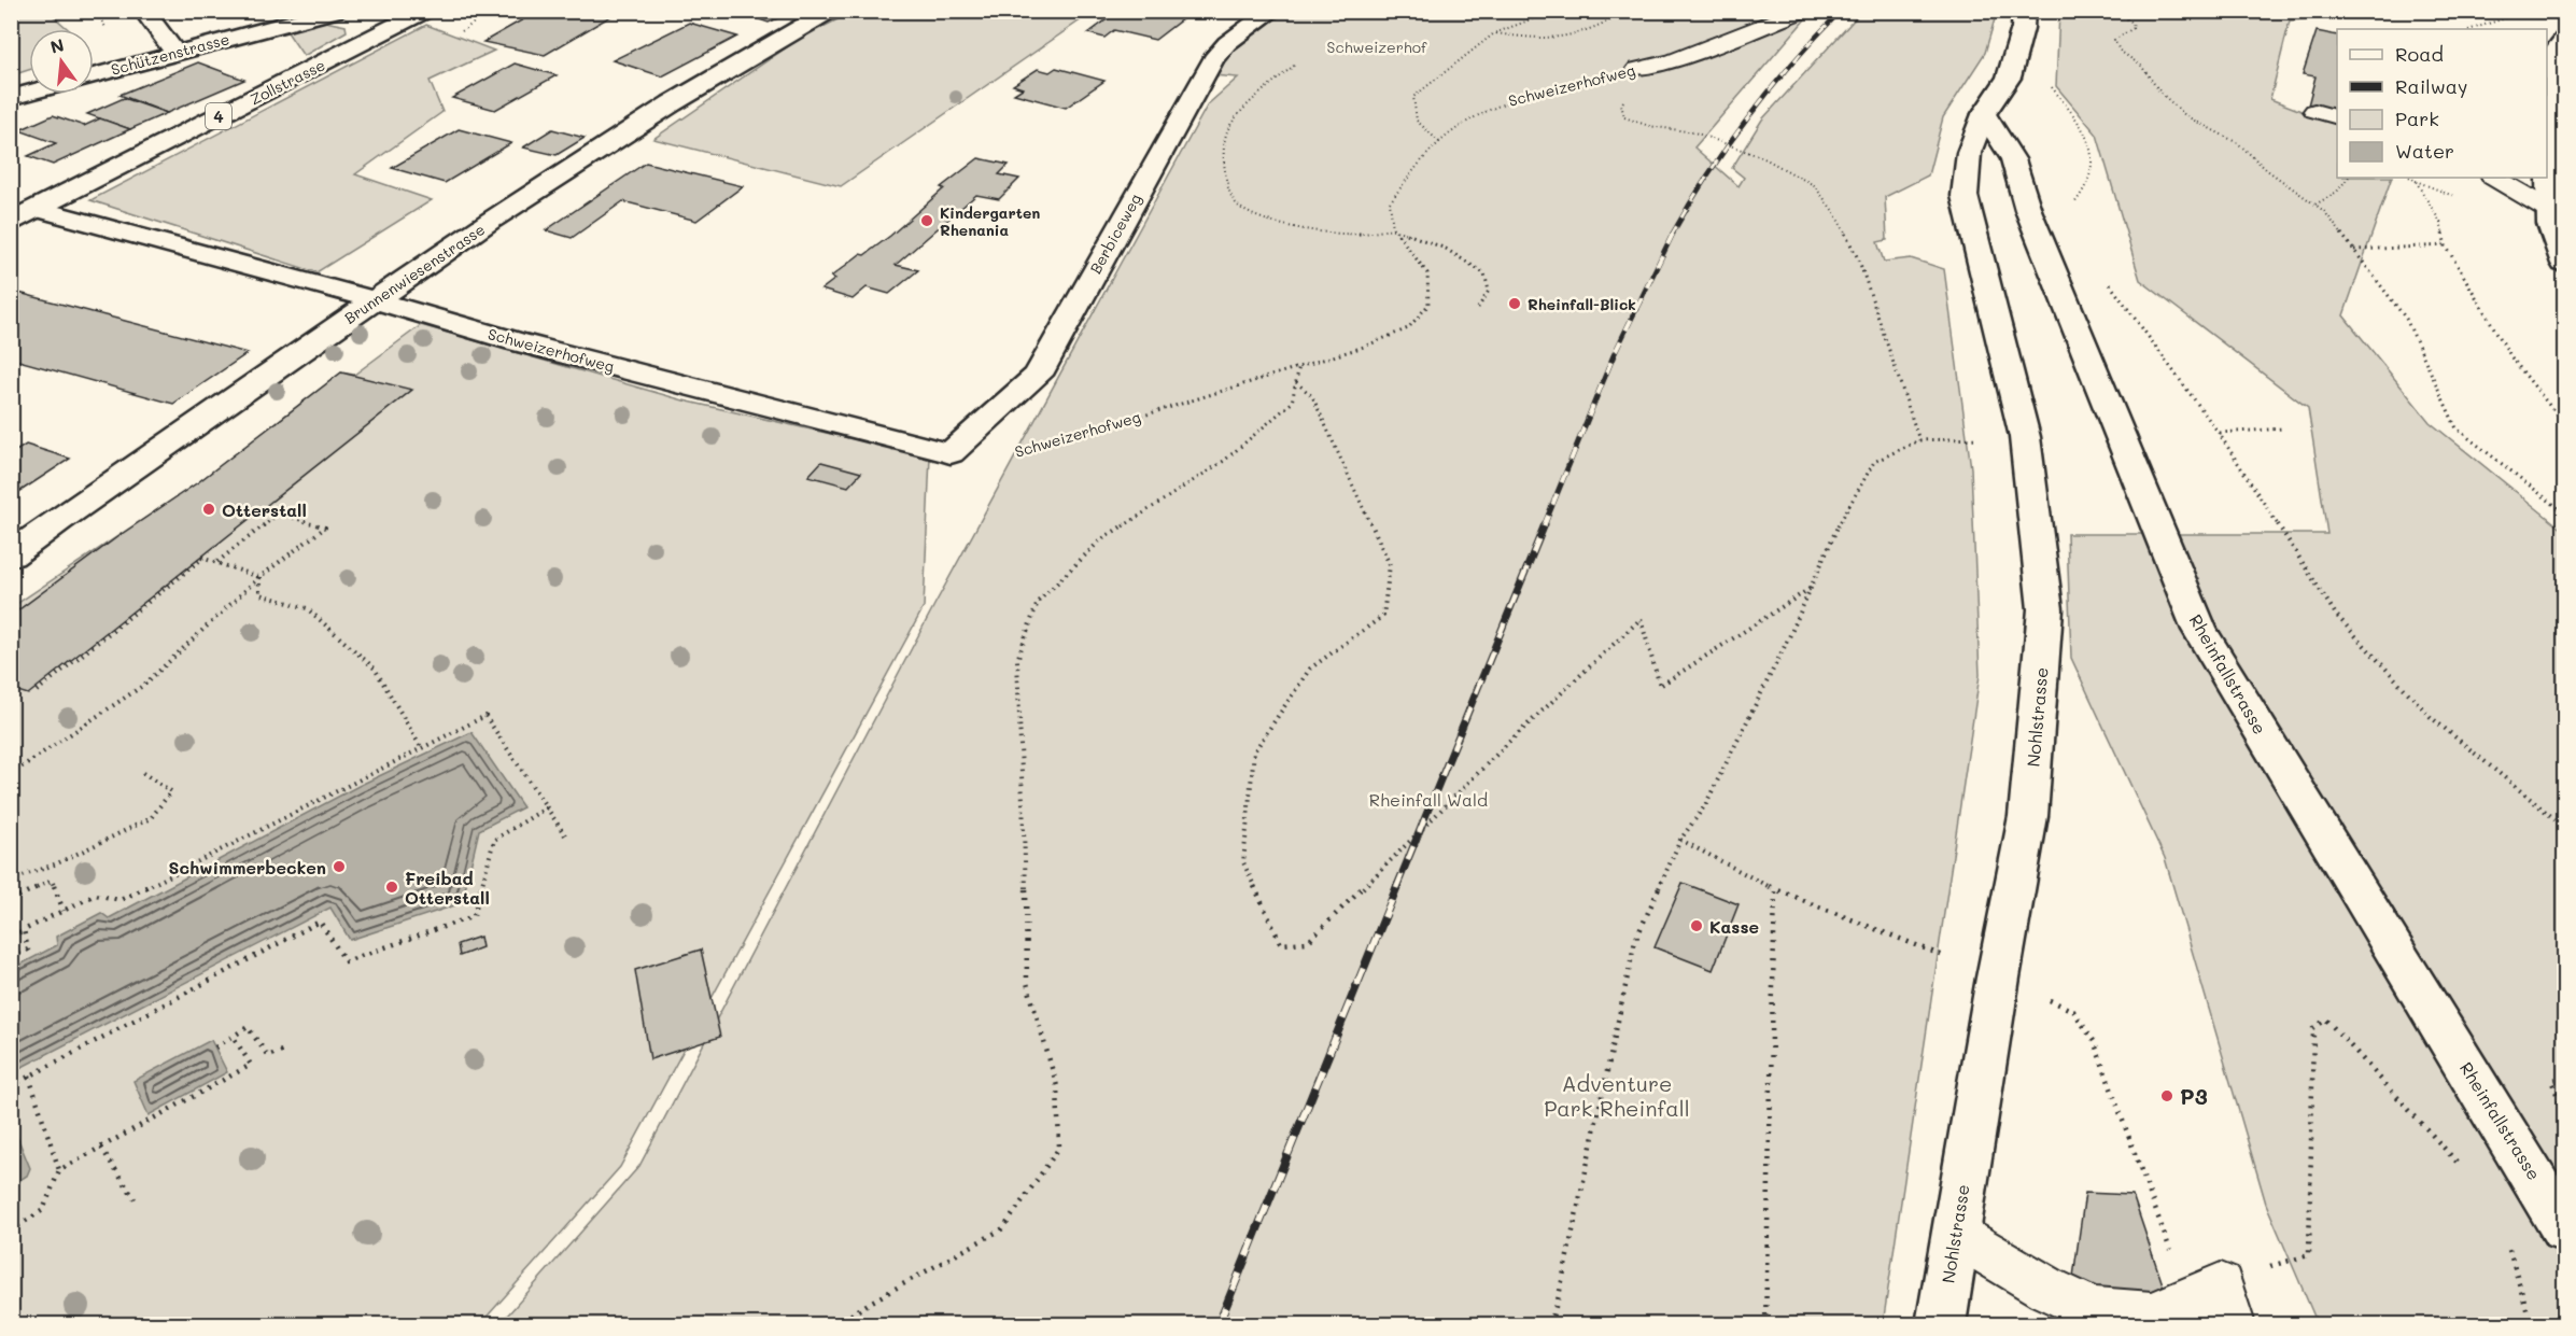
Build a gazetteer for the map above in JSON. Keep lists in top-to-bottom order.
{
  "streets": {
    "street": [
      "Schützenstrasse",
      "Zollstrasse",
      "Schweizerhofweg",
      "4",
      "Berbiceweg",
      "Brunnenwiesenstrasse",
      "Rheinfallstrasse",
      "Nohlstrasse"
    ]
  },
  "crossings": [
    ["Zollstrasse", "Schweizerhofweg"],
    ["Schweizerhofweg", "Berbiceweg"],
    ["Schweizerhofweg", "Brunnenwiesenstrasse"],
    ["Rheinfallstrasse", "Nohlstrasse"]
  ],
  "parks": ["Schweizerhof", "Rheinfall Wald", "Adventure Park Rheinfall"],
  "places": [
    "Kindergarten Rhenania",
    "Rheinfall-Blick",
    "Otterstall",
    "Schwimmerbecken",
    "Freibad Otterstall",
    "Kasse",
    "P3"
  ],
  "legend": [
    "Road",
    "Railway",
    "Park",
    "Water"
  ],
  "north": "top"
}
